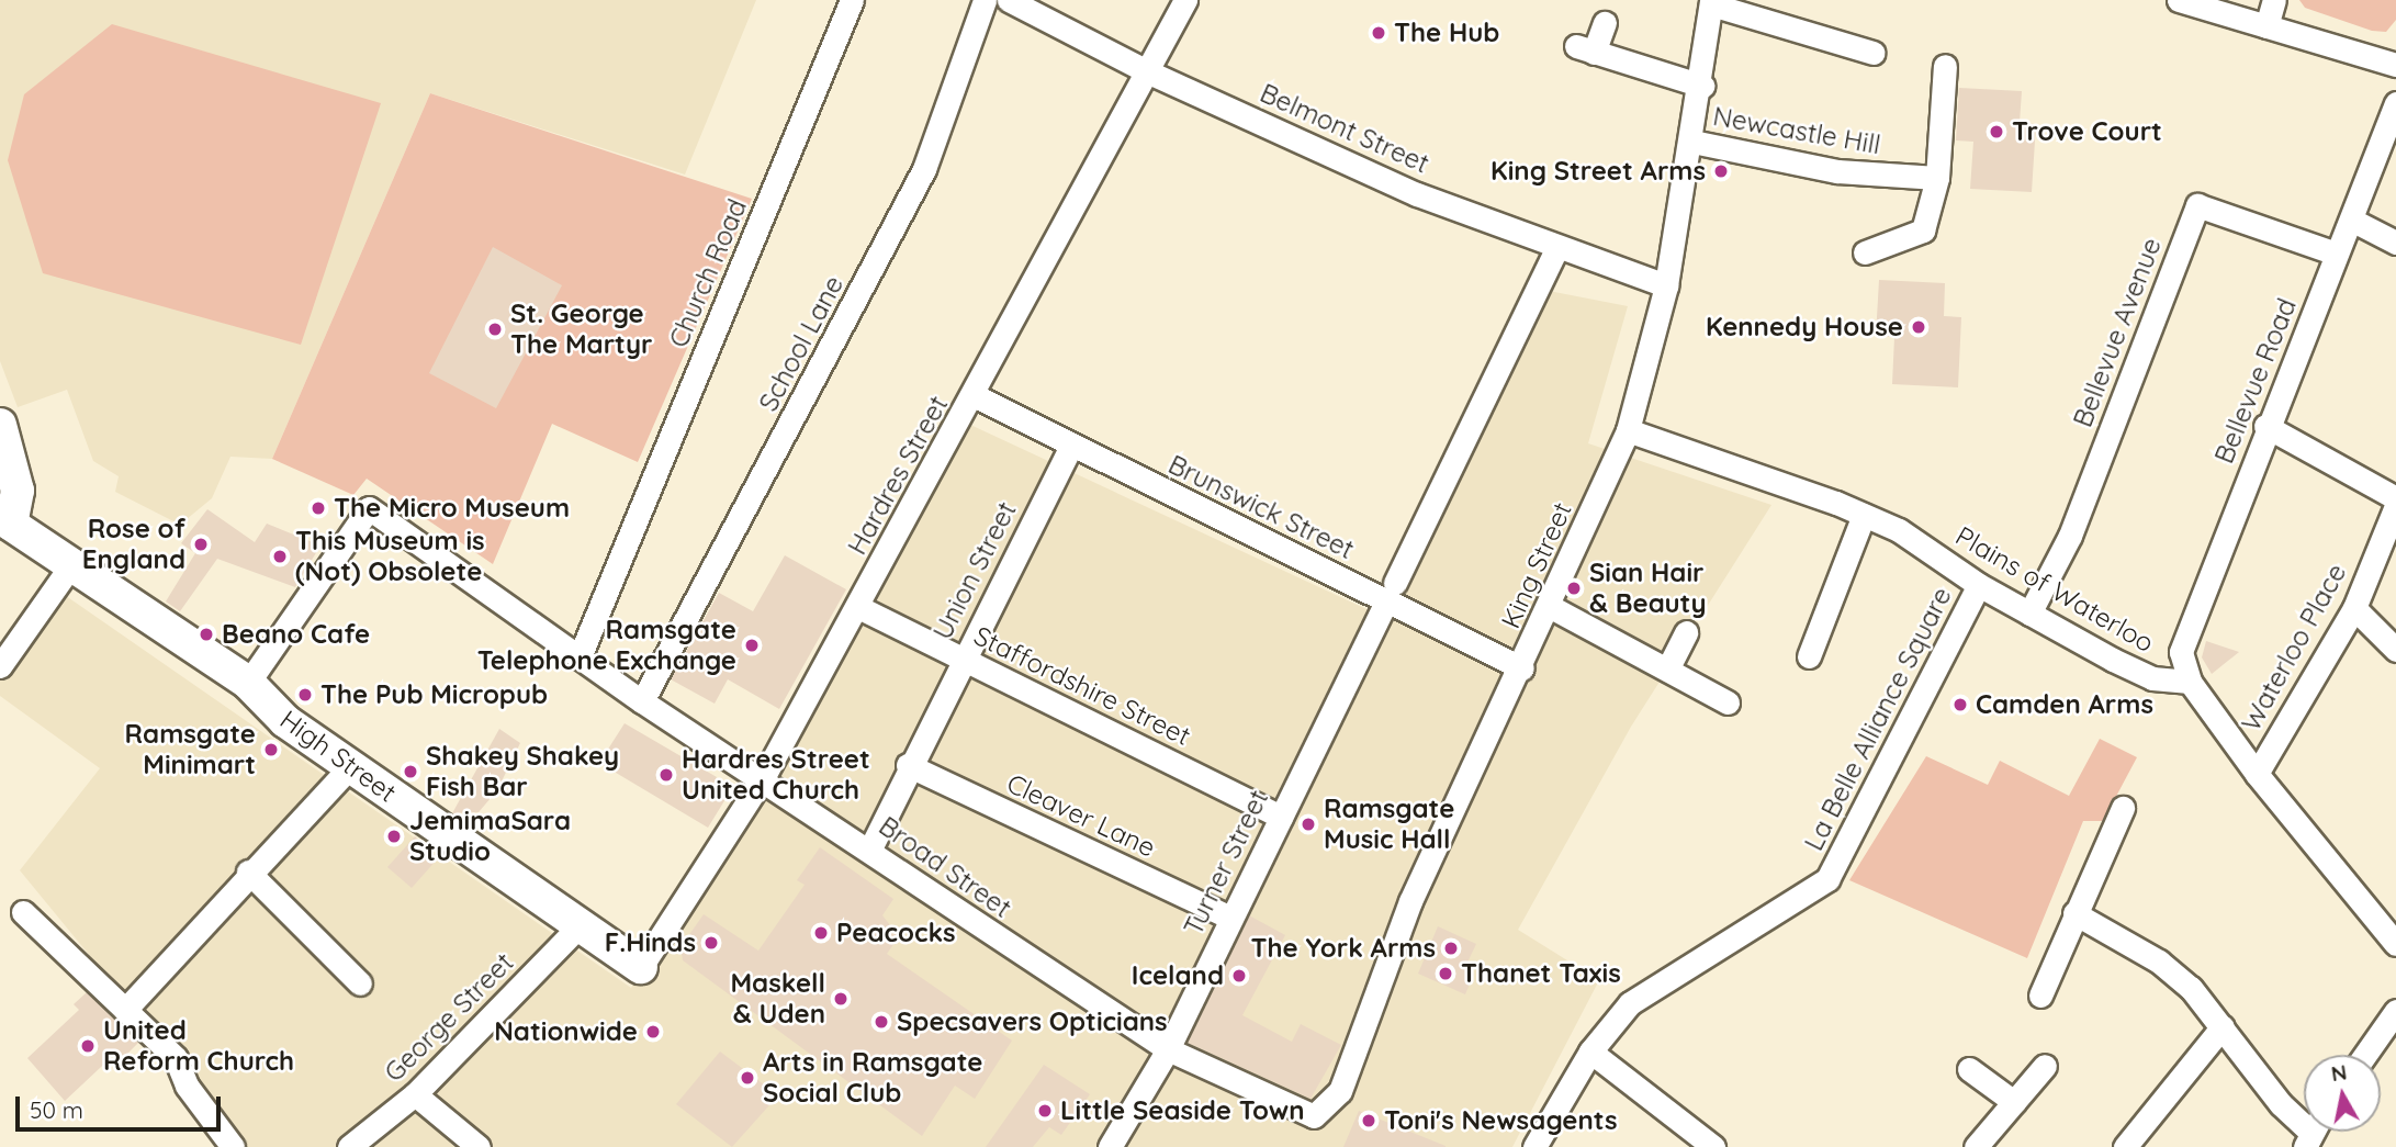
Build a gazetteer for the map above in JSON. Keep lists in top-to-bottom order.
{
  "streets": {
    "street": [
      "Belmont Street",
      "Newcastle Hill",
      "Church Road",
      "Bellevue Avenue",
      "School Lane",
      "Bellevue Road",
      "Hardres Street",
      "Brunswick Street",
      "King Street",
      "Union Street",
      "Plains of Waterloo",
      "Waterloo Place",
      "Staffordshire Street",
      "La Belle Alliance Square",
      "High Street",
      "Cleaver Lane",
      "Turner Street",
      "Broad Street",
      "George Street"
    ]
  },
  "crossings": [
    ["Belmont Street", "Hardres Street"],
    ["Belmont Street", "King Street"],
    ["Belmont Street", "Turner Street"],
    ["Newcastle Hill", "King Street"],
    ["Church Road", "Broad Street"],
    ["Bellevue Avenue", "Bellevue Road"],
    ["Bellevue Avenue", "Plains of Waterloo"],
    ["School Lane", "Broad Street"],
    ["Bellevue Road", "Plains of Waterloo"],
    ["Hardres Street", "Brunswick Street"],
    ["Hardres Street", "Staffordshire Street"],
    ["Hardres Street", "High Street"],
    ["Hardres Street", "Broad Street"],
    ["Brunswick Street", "King Street"],
    ["Brunswick Street", "Union Street"],
    ["Brunswick Street", "Turner Street"],
    ["King Street", "Plains of Waterloo"],
    ["King Street", "Broad Street"],
    ["Union Street", "Staffordshire Street"],
    ["Union Street", "Cleaver Lane"],
    ["Union Street", "Broad Street"],
    ["Plains of Waterloo", "La Belle Alliance Square"],
    ["Staffordshire Street", "Turner Street"],
    ["High Street", "Broad Street"],
    ["High Street", "George Street"],
    ["Cleaver Lane", "Turner Street"],
    ["Turner Street", "Broad Street"]
  ],
  "places": [
    "The Hub",
    "Trove Court",
    "King Street Arms",
    "Kennedy House",
    "St. George The Martyr",
    "The Micro Museum",
    "Rose of England",
    "This Museum is (Not) Obsolete",
    "Sian Hair & Beauty",
    "Beano Cafe",
    "Ramsgate Telephone Exchange",
    "The Pub Micropub",
    "Camden Arms",
    "Ramsgate Minimart",
    "Shakey Shakey Fish Bar",
    "Hardres Street United Church",
    "Ramsgate Music Hall",
    "JemimaSara Studio",
    "Peacocks",
    "F.Hinds",
    "The York Arms",
    "Thanet Taxis",
    "Iceland",
    "Maskell & Uden",
    "Specsavers Opticians",
    "Nationwide",
    "United Reform Church",
    "Arts in Ramsgate Social Club",
    "Little Seaside Town",
    "Toni's Newsagents"
  ],
  "scale_bar": "50 m",
  "north": "top"
}
